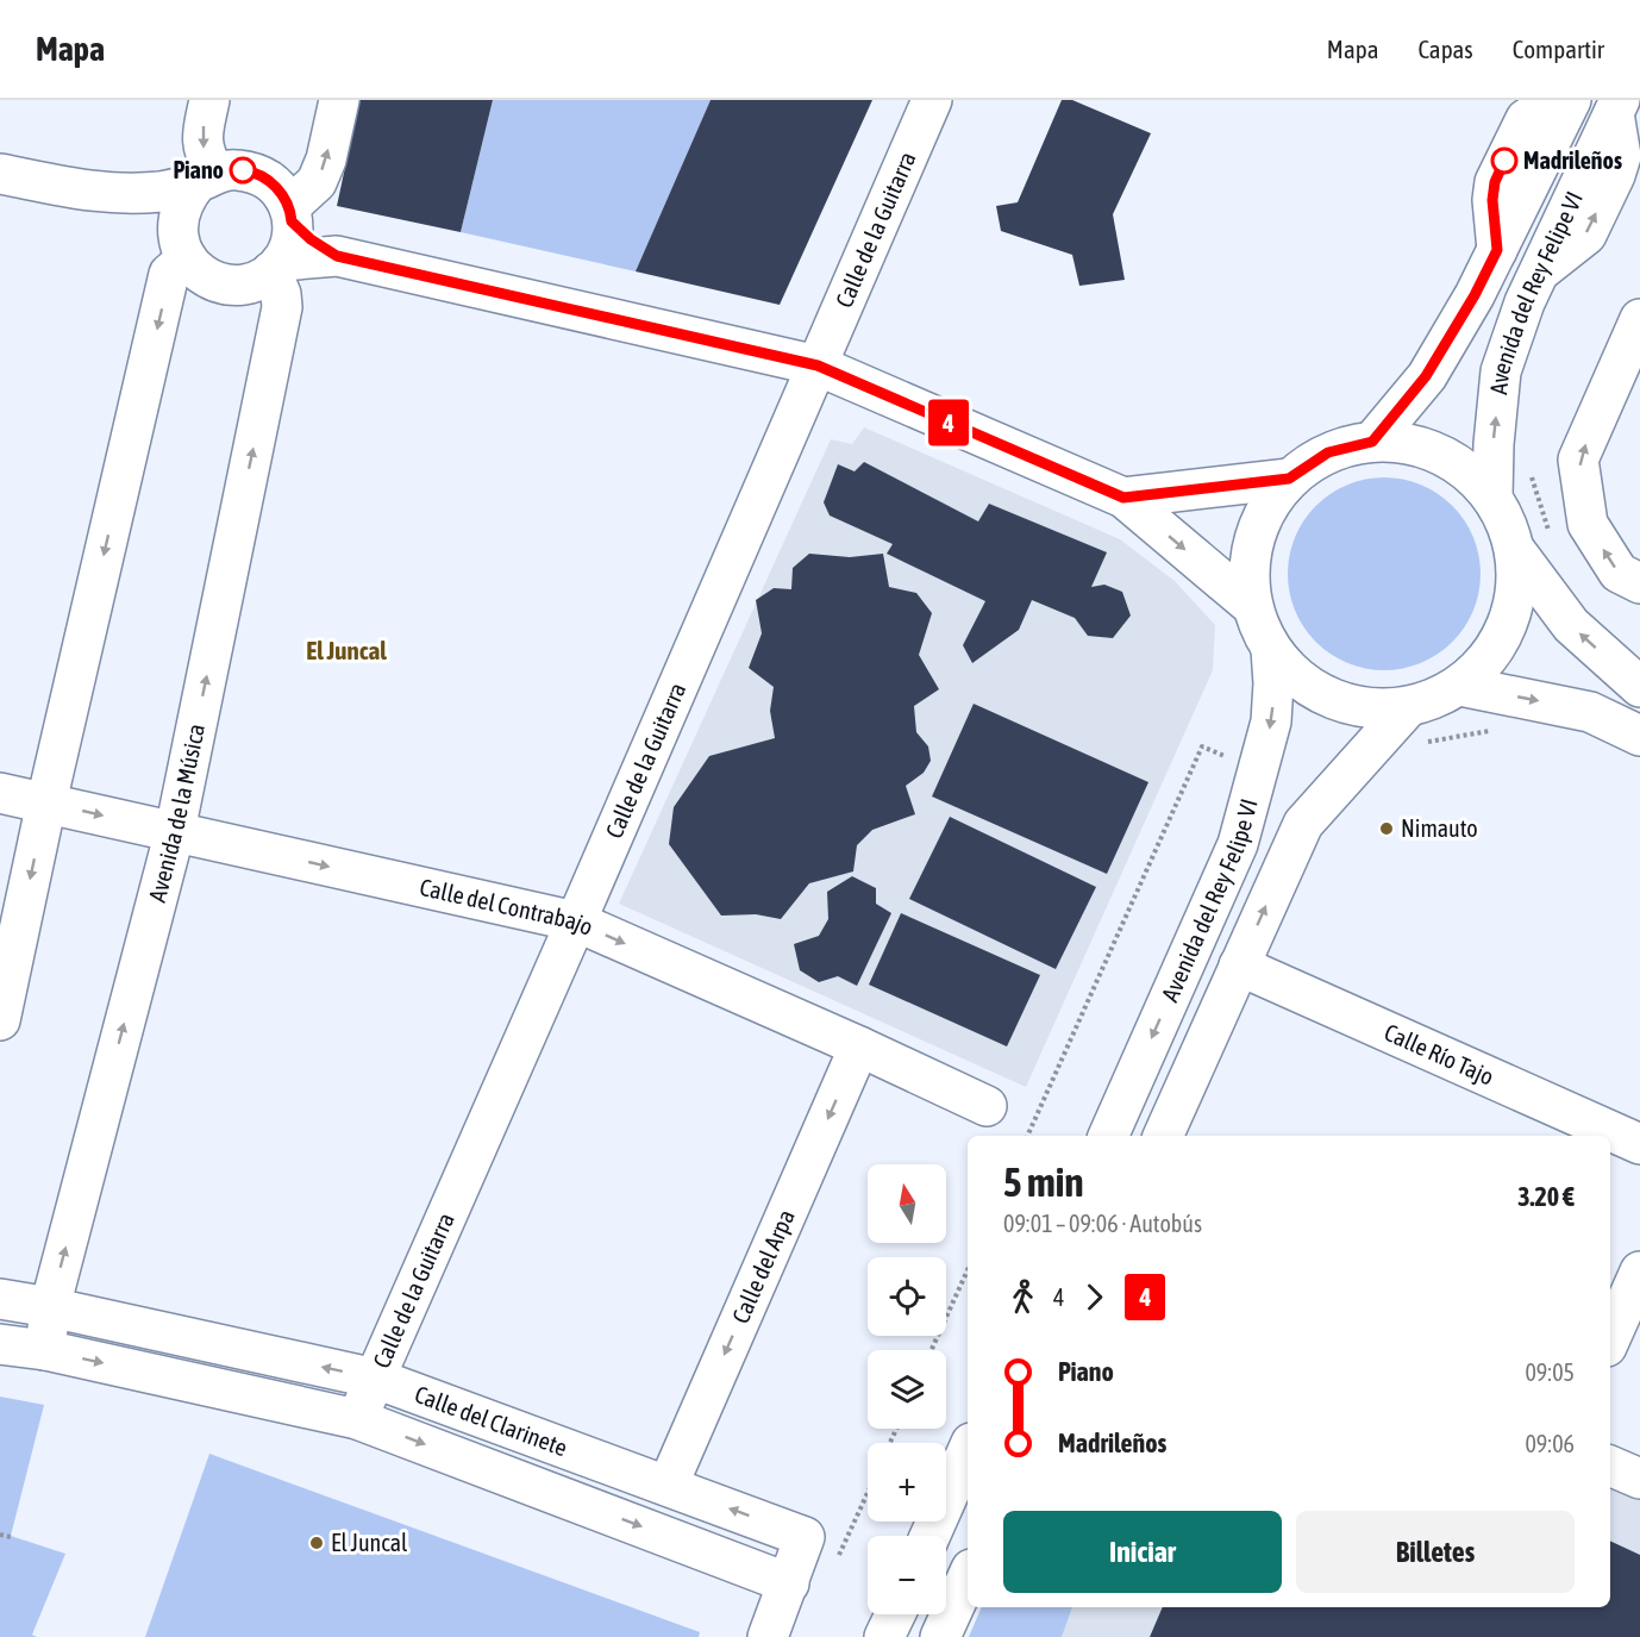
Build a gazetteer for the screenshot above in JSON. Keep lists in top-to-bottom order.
{
  "streets": {
    "street": [
      "Calle de la Guitarra",
      "Avenida del Rey Felipe VI",
      "Avenida de la Música",
      "Calle del Contrabajo",
      "Calle Río Tajo",
      "Calle del Arpa",
      "Calle del Clarinete"
    ]
  },
  "crossings": [
    ["Calle de la Guitarra", "Calle del Contrabajo"],
    ["Calle de la Guitarra", "Calle del Clarinete"],
    ["Avenida de la Música", "Calle del Contrabajo"],
    ["Avenida de la Música", "Calle del Clarinete"],
    ["Calle del Contrabajo", "Calle del Arpa"],
    ["Calle del Arpa", "Calle del Clarinete"]
  ],
  "one_way": ["Calle del Contrabajo", "Calle del Arpa"],
  "districts": ["El Juncal"],
  "places": [
    "Madrileños",
    "Piano",
    "Nimauto",
    "El Juncal"
  ],
  "lines": ["bus line 4"],
  "north": "top",
  "page": {
    "header": "Mapa",
    "nav": ["Mapa", "Capas", "Compartir"],
    "on_map": "4",
    "heading": ["5 min", "09:01 – 09:06 · Autobús", "3.20 €"],
    "map_buttons": ["+", "−"],
    "legs": ["4", "4"],
    "list": [
      {
        "name": "Piano",
        "value": "09:05"
      },
      {
        "name": "Madrileños",
        "value": "09:06"
      }
    ],
    "buttons": ["Iniciar", "Billetes"]
  }
}
